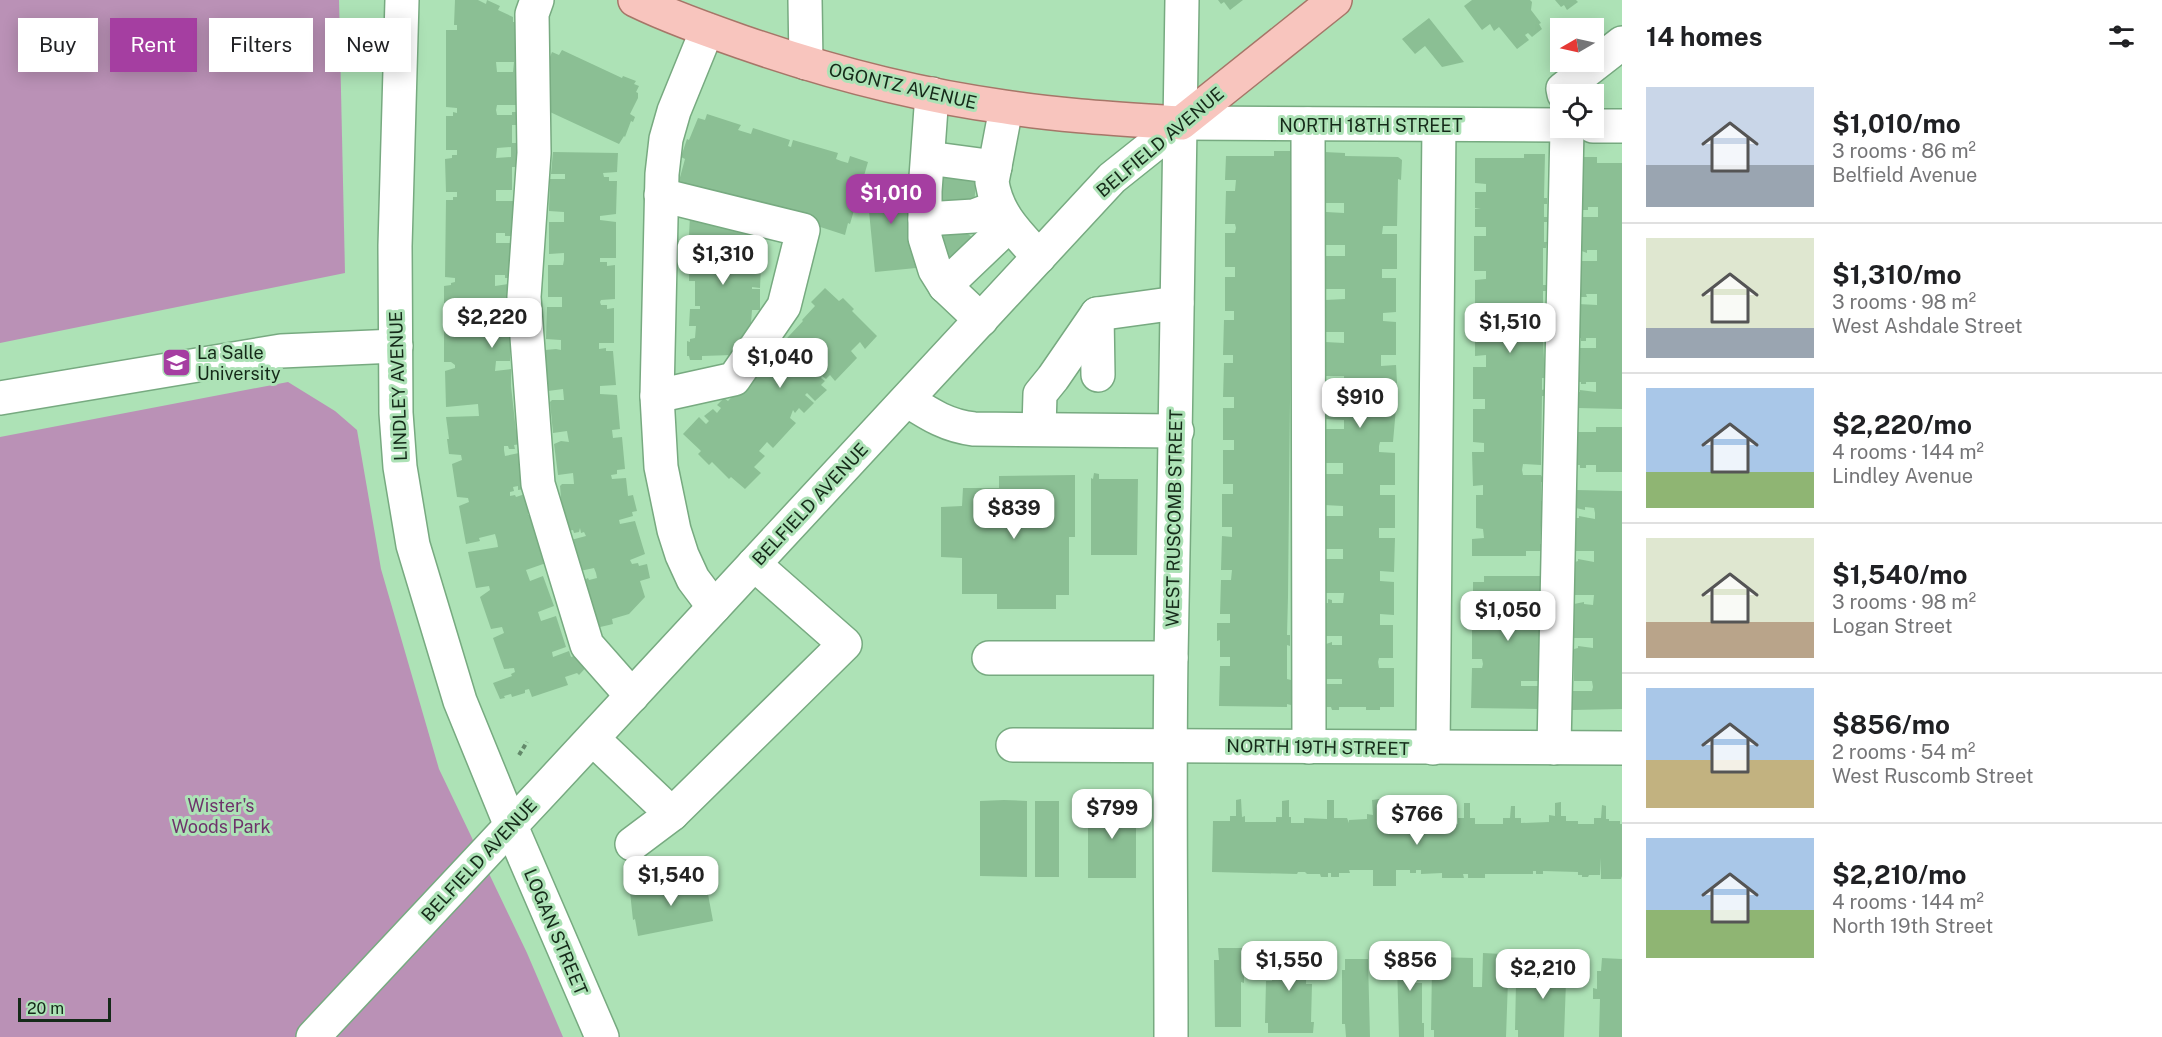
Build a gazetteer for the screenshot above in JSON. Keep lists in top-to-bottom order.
{
  "streets": {
    "main road": ["OGONTZ AVENUE", "BELFIELD AVENUE"],
    "street": [
      "NORTH 18TH STREET",
      "LINDLEY AVENUE",
      "WEST RUSCOMB STREET",
      "NORTH 19TH STREET",
      "LOGAN STREET"
    ]
  },
  "crossings": [
    ["OGONTZ AVENUE", "NORTH 18TH STREET"],
    ["OGONTZ AVENUE", "BELFIELD AVENUE"],
    ["OGONTZ AVENUE", "WEST RUSCOMB STREET"],
    ["NORTH 18TH STREET", "BELFIELD AVENUE"],
    ["NORTH 18TH STREET", "WEST RUSCOMB STREET"],
    ["BELFIELD AVENUE", "LINDLEY AVENUE"],
    ["BELFIELD AVENUE", "WEST RUSCOMB STREET"],
    ["BELFIELD AVENUE", "LOGAN STREET"],
    ["LINDLEY AVENUE", "LOGAN STREET"],
    ["WEST RUSCOMB STREET", "NORTH 19TH STREET"]
  ],
  "parks": ["Wister's Woods Park"],
  "places": {
    "school or university": ["La Salle University"]
  },
  "scale_bar": "20 m",
  "north": "left",
  "page": {
    "heading": "14 homes",
    "chip": [
      "Buy",
      "Rent",
      "Filters",
      "New"
    ],
    "list": [
      {
        "name": "$1,010/mo",
        "note": "3 rooms · 86 m² · Belfield Avenue"
      },
      {
        "name": "$1,310/mo",
        "note": "3 rooms · 98 m² · West Ashdale Street"
      },
      {
        "name": "$2,220/mo",
        "note": "4 rooms · 144 m² · Lindley Avenue"
      },
      {
        "name": "$1,540/mo",
        "note": "3 rooms · 98 m² · Logan Street"
      },
      {
        "name": "$856/mo",
        "note": "2 rooms · 54 m² · West Ruscomb Street"
      },
      {
        "name": "$2,210/mo",
        "note": "4 rooms · 144 m² · North 19th Street"
      }
    ],
    "price": [
      "$1,010",
      "$1,310",
      "$2,220",
      "$1,510",
      "$1,040",
      "$910",
      "$839",
      "$1,050",
      "$799",
      "$766",
      "$1,540",
      "$1,550",
      "$856",
      "$2,210"
    ],
    "scale": "20 m"
  }
}
